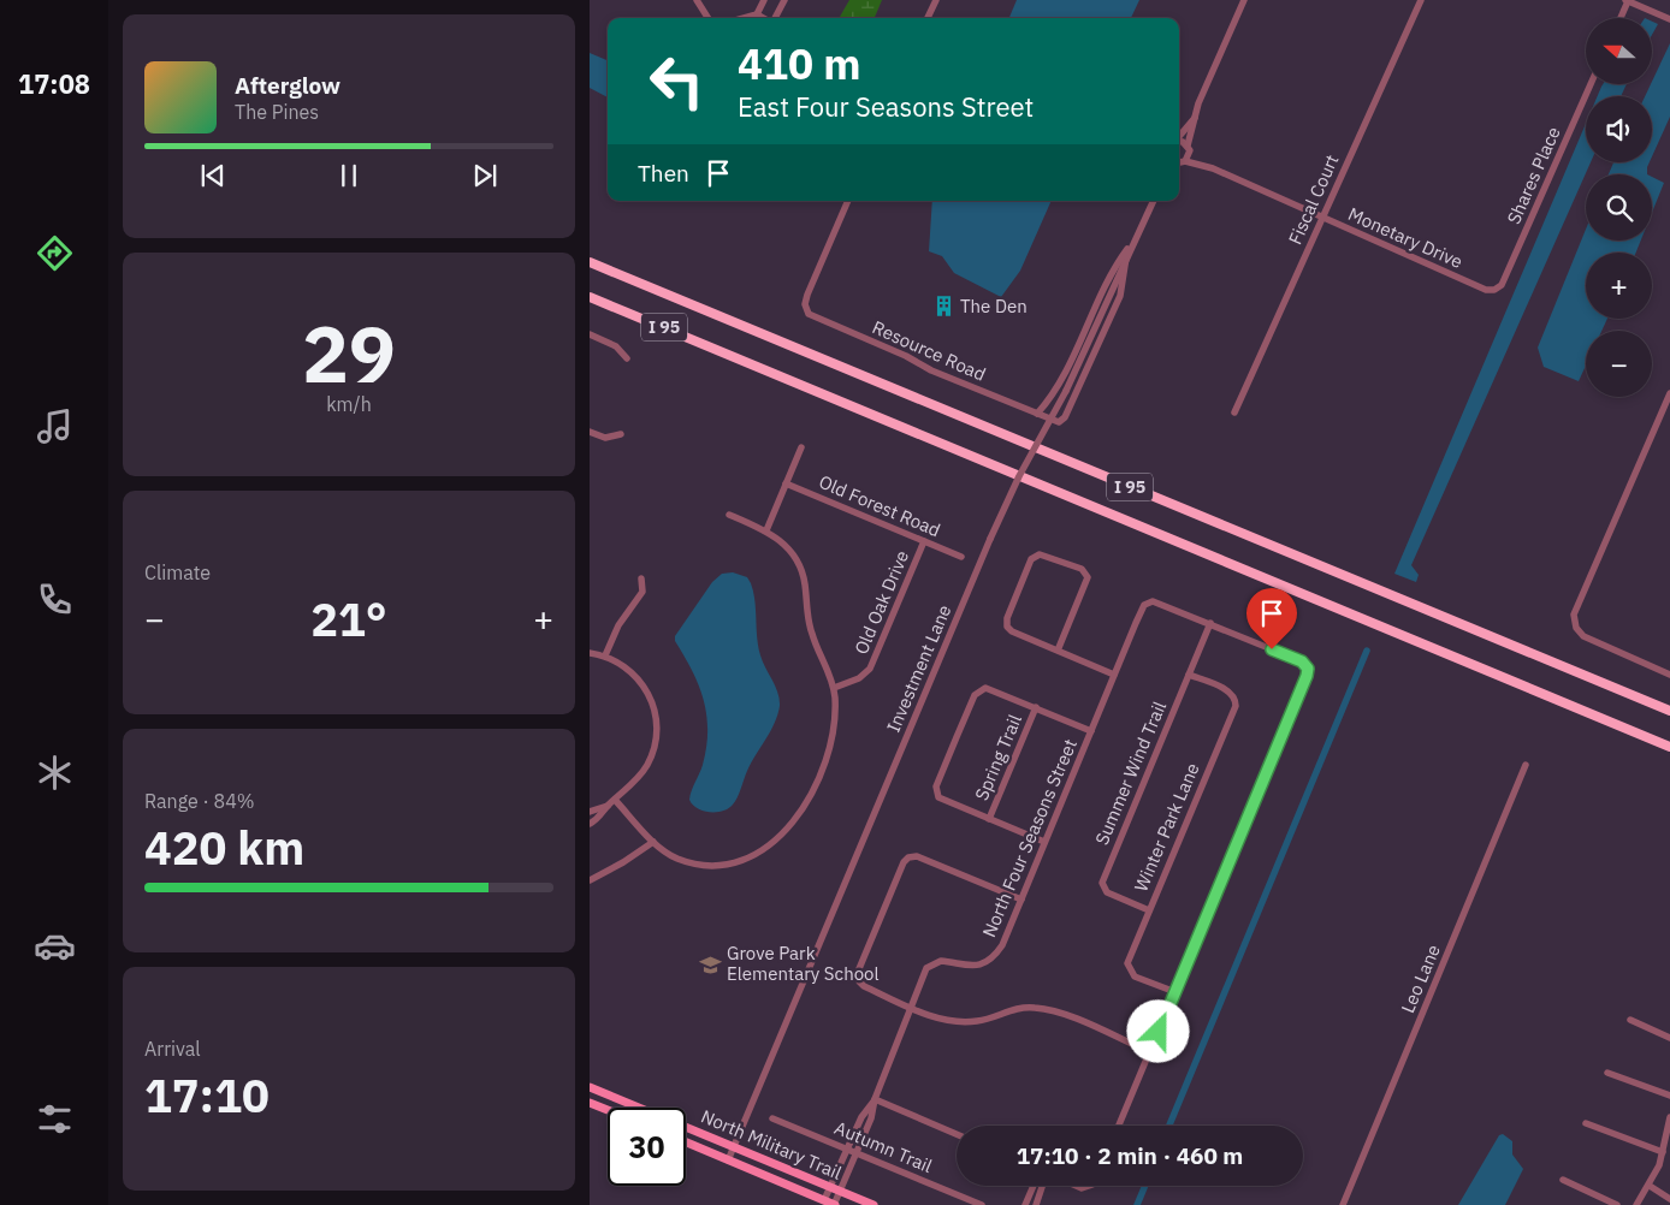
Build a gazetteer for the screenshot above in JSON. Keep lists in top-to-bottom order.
{
  "streets": {
    "highway": ["I 95"],
    "main road": ["North Military Trail"],
    "street": [
      "Shares Place",
      "Fiscal Court",
      "Monetary Drive",
      "Resource Road",
      "Old Forest Road",
      "Old Oak Drive",
      "Investment Lane",
      "Spring Trail",
      "Summer Wind Trail",
      "Winter Park Lane",
      "North Four Seasons Street",
      "Leo Lane",
      "Autumn Trail"
    ]
  },
  "crossings": [
    ["Shares Place", "Monetary Drive"],
    ["Fiscal Court", "Monetary Drive"],
    ["Resource Road", "Investment Lane"],
    ["Old Forest Road", "Old Oak Drive"],
    ["Investment Lane", "North Military Trail"],
    ["Summer Wind Trail", "Winter Park Lane"],
    ["Summer Wind Trail", "North Four Seasons Street"],
    ["North Four Seasons Street", "North Military Trail"],
    ["North Four Seasons Street", "Autumn Trail"]
  ],
  "places": {
    "building": ["The Den"],
    "school or university": ["Grove Park Elementary School"]
  },
  "north": "left",
  "page": {
    "tabs": "17:08",
    "map_buttons": ["+", "−"],
    "turn": ["410 m", "East Four Seasons Street"],
    "song": ["Afterglow", "The Pines"],
    "then": "Then",
    "tile": [
      ["29", "km/h"],
      "Climate",
      ["Range · 84%", "420 km"],
      ["Arrival", "17:10"]
    ],
    "heat": ["−", "21°", "+"],
    "limit": "30",
    "trip": "17:10 · 2 min · 460 m"
  }
}
